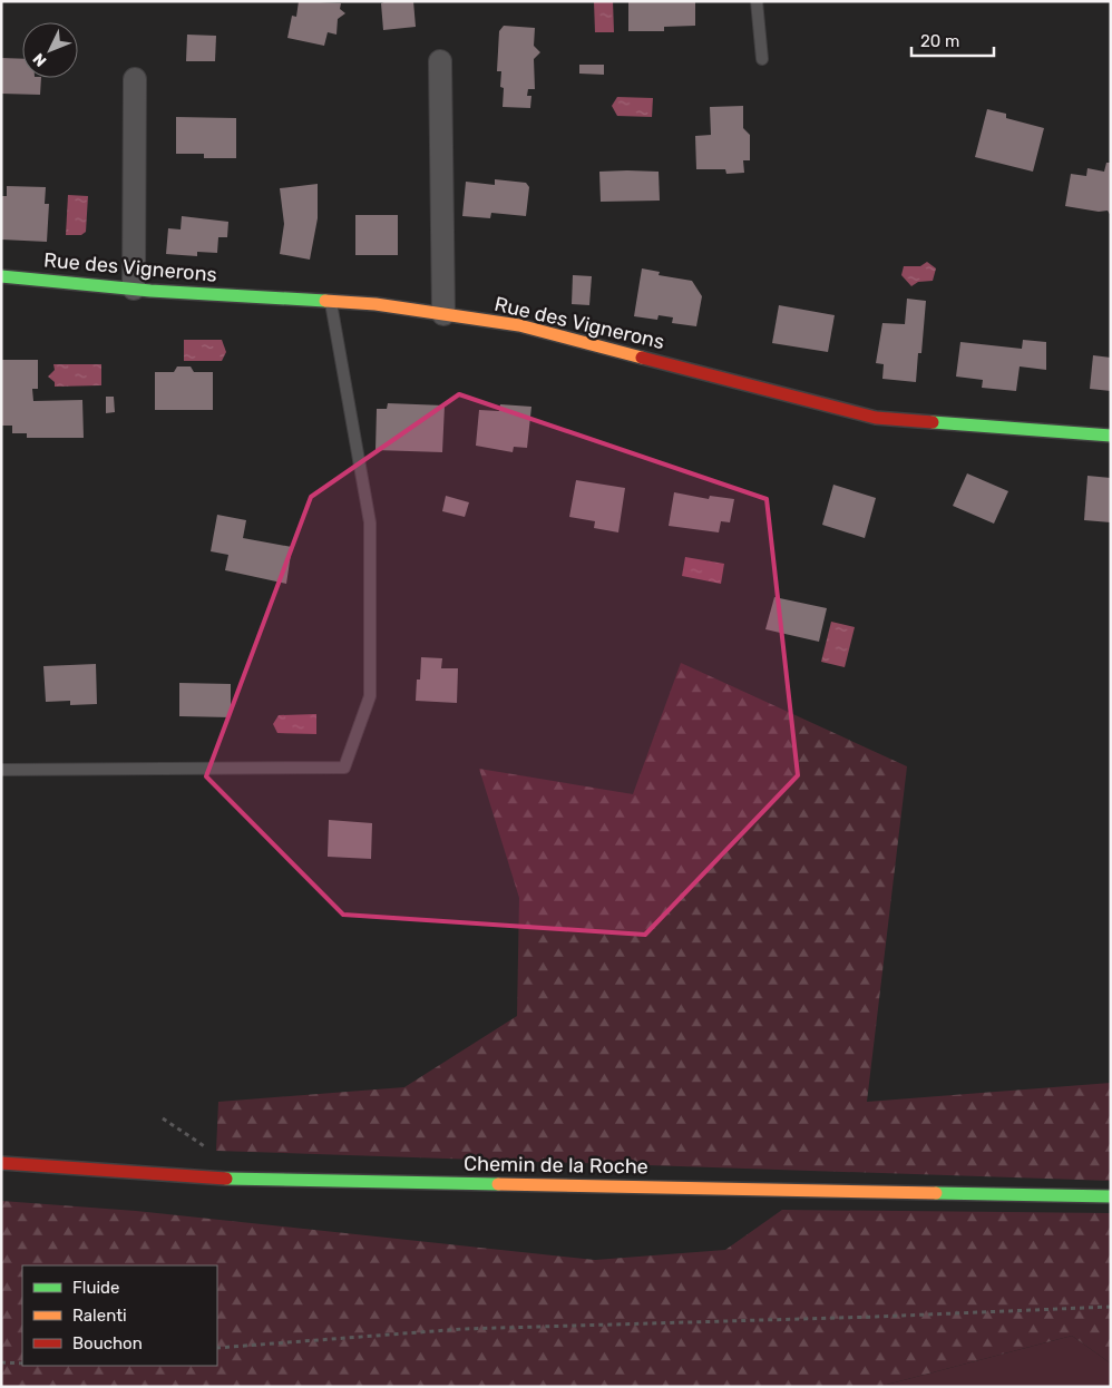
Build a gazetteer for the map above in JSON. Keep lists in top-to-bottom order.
{
  "streets": {
    "street": ["Rue des Vignerons", "Chemin de la Roche"]
  },
  "legend": ["Fluide", "Ralenti", "Bouchon"],
  "scale_bar": "20 m",
  "north": "bottom left"
}
